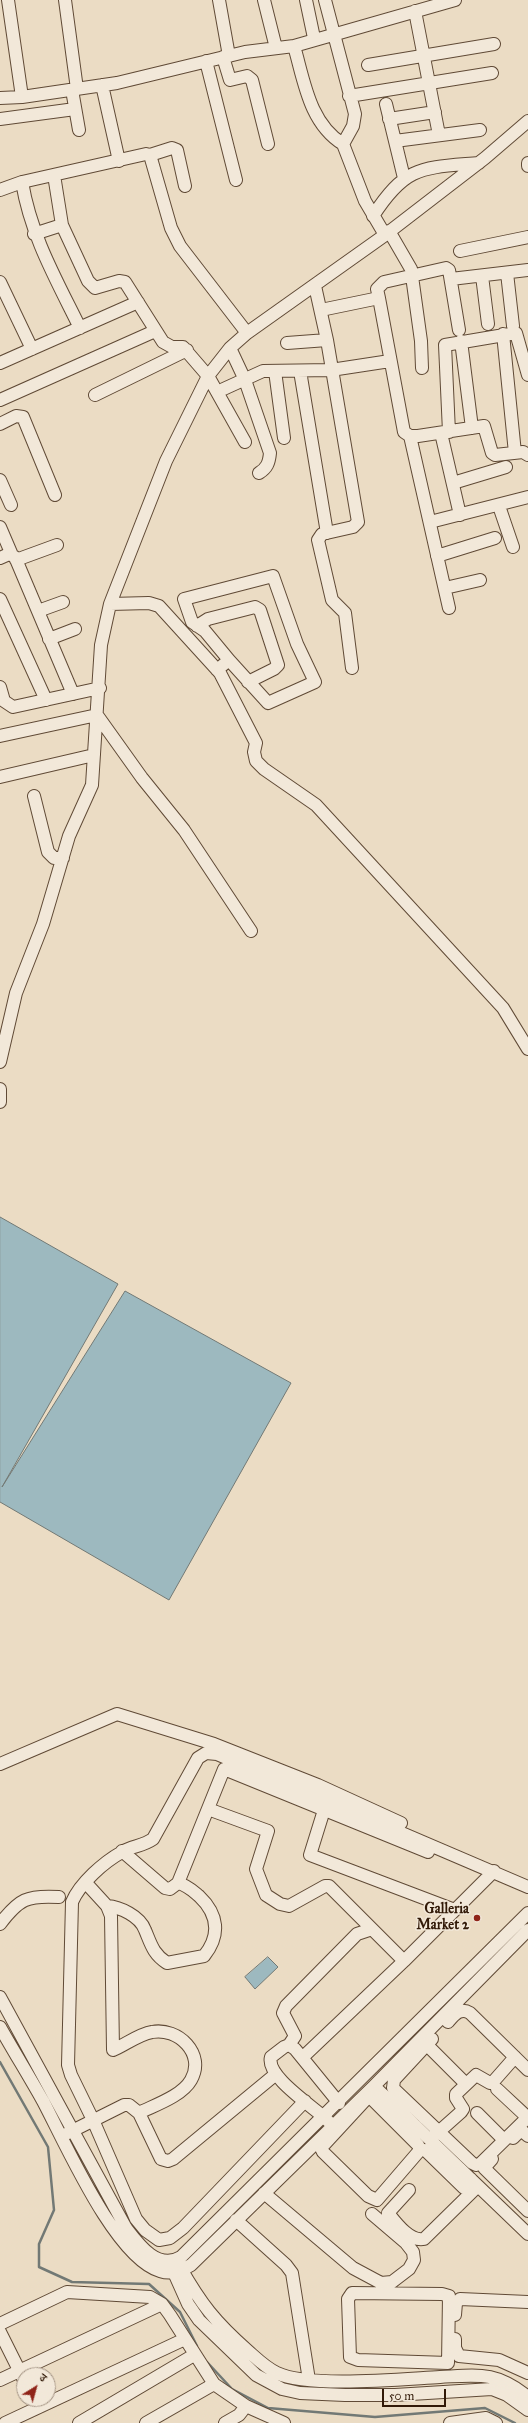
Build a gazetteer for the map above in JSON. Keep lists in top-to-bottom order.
{
  "places": ["Galleria Market 2"],
  "scale_bar": "50 m",
  "north": "top right"
}
